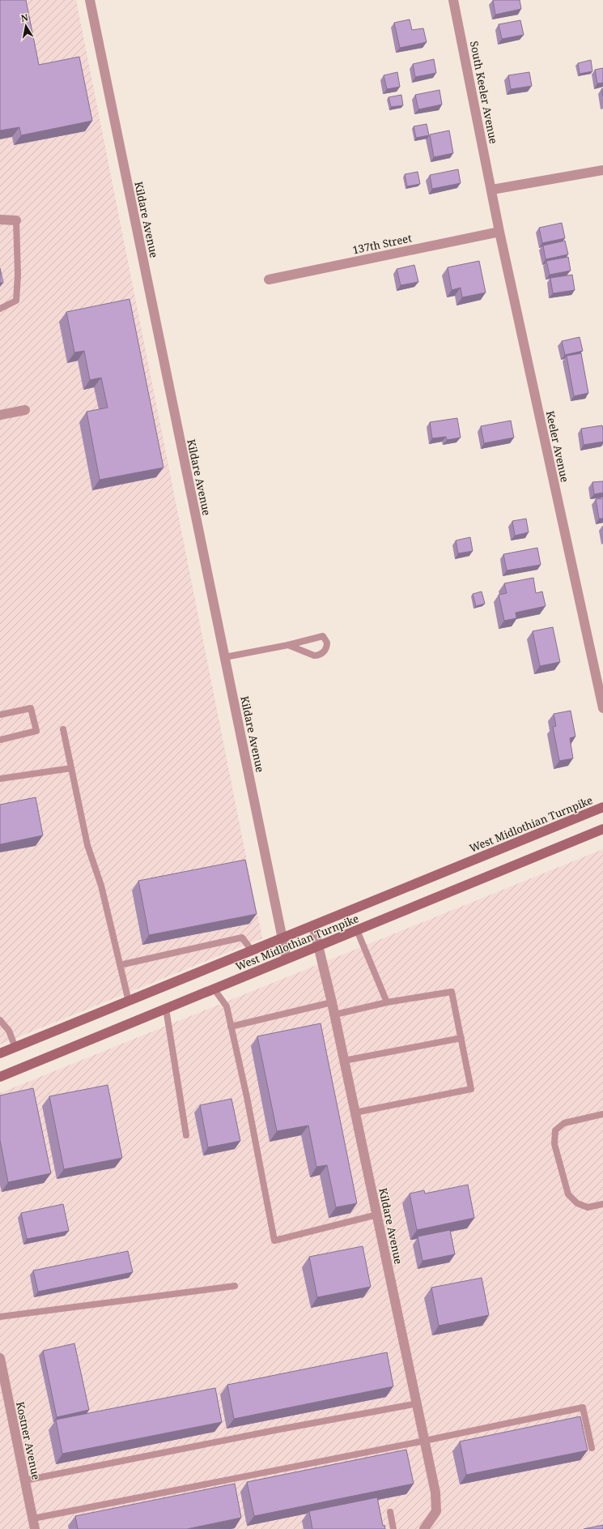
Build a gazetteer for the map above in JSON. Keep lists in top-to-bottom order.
{
  "streets": {
    "main road": ["West Midlothian Turnpike"],
    "street": [
      "South Keeler Avenue",
      "Kildare Avenue",
      "137th Street",
      "Keeler Avenue",
      "Kostner Avenue"
    ]
  },
  "crossings": [
    ["South Keeler Avenue", "Keeler Avenue"],
    ["Kildare Avenue", "West Midlothian Turnpike"],
    ["137th Street", "Keeler Avenue"]
  ],
  "north": "top"
}
